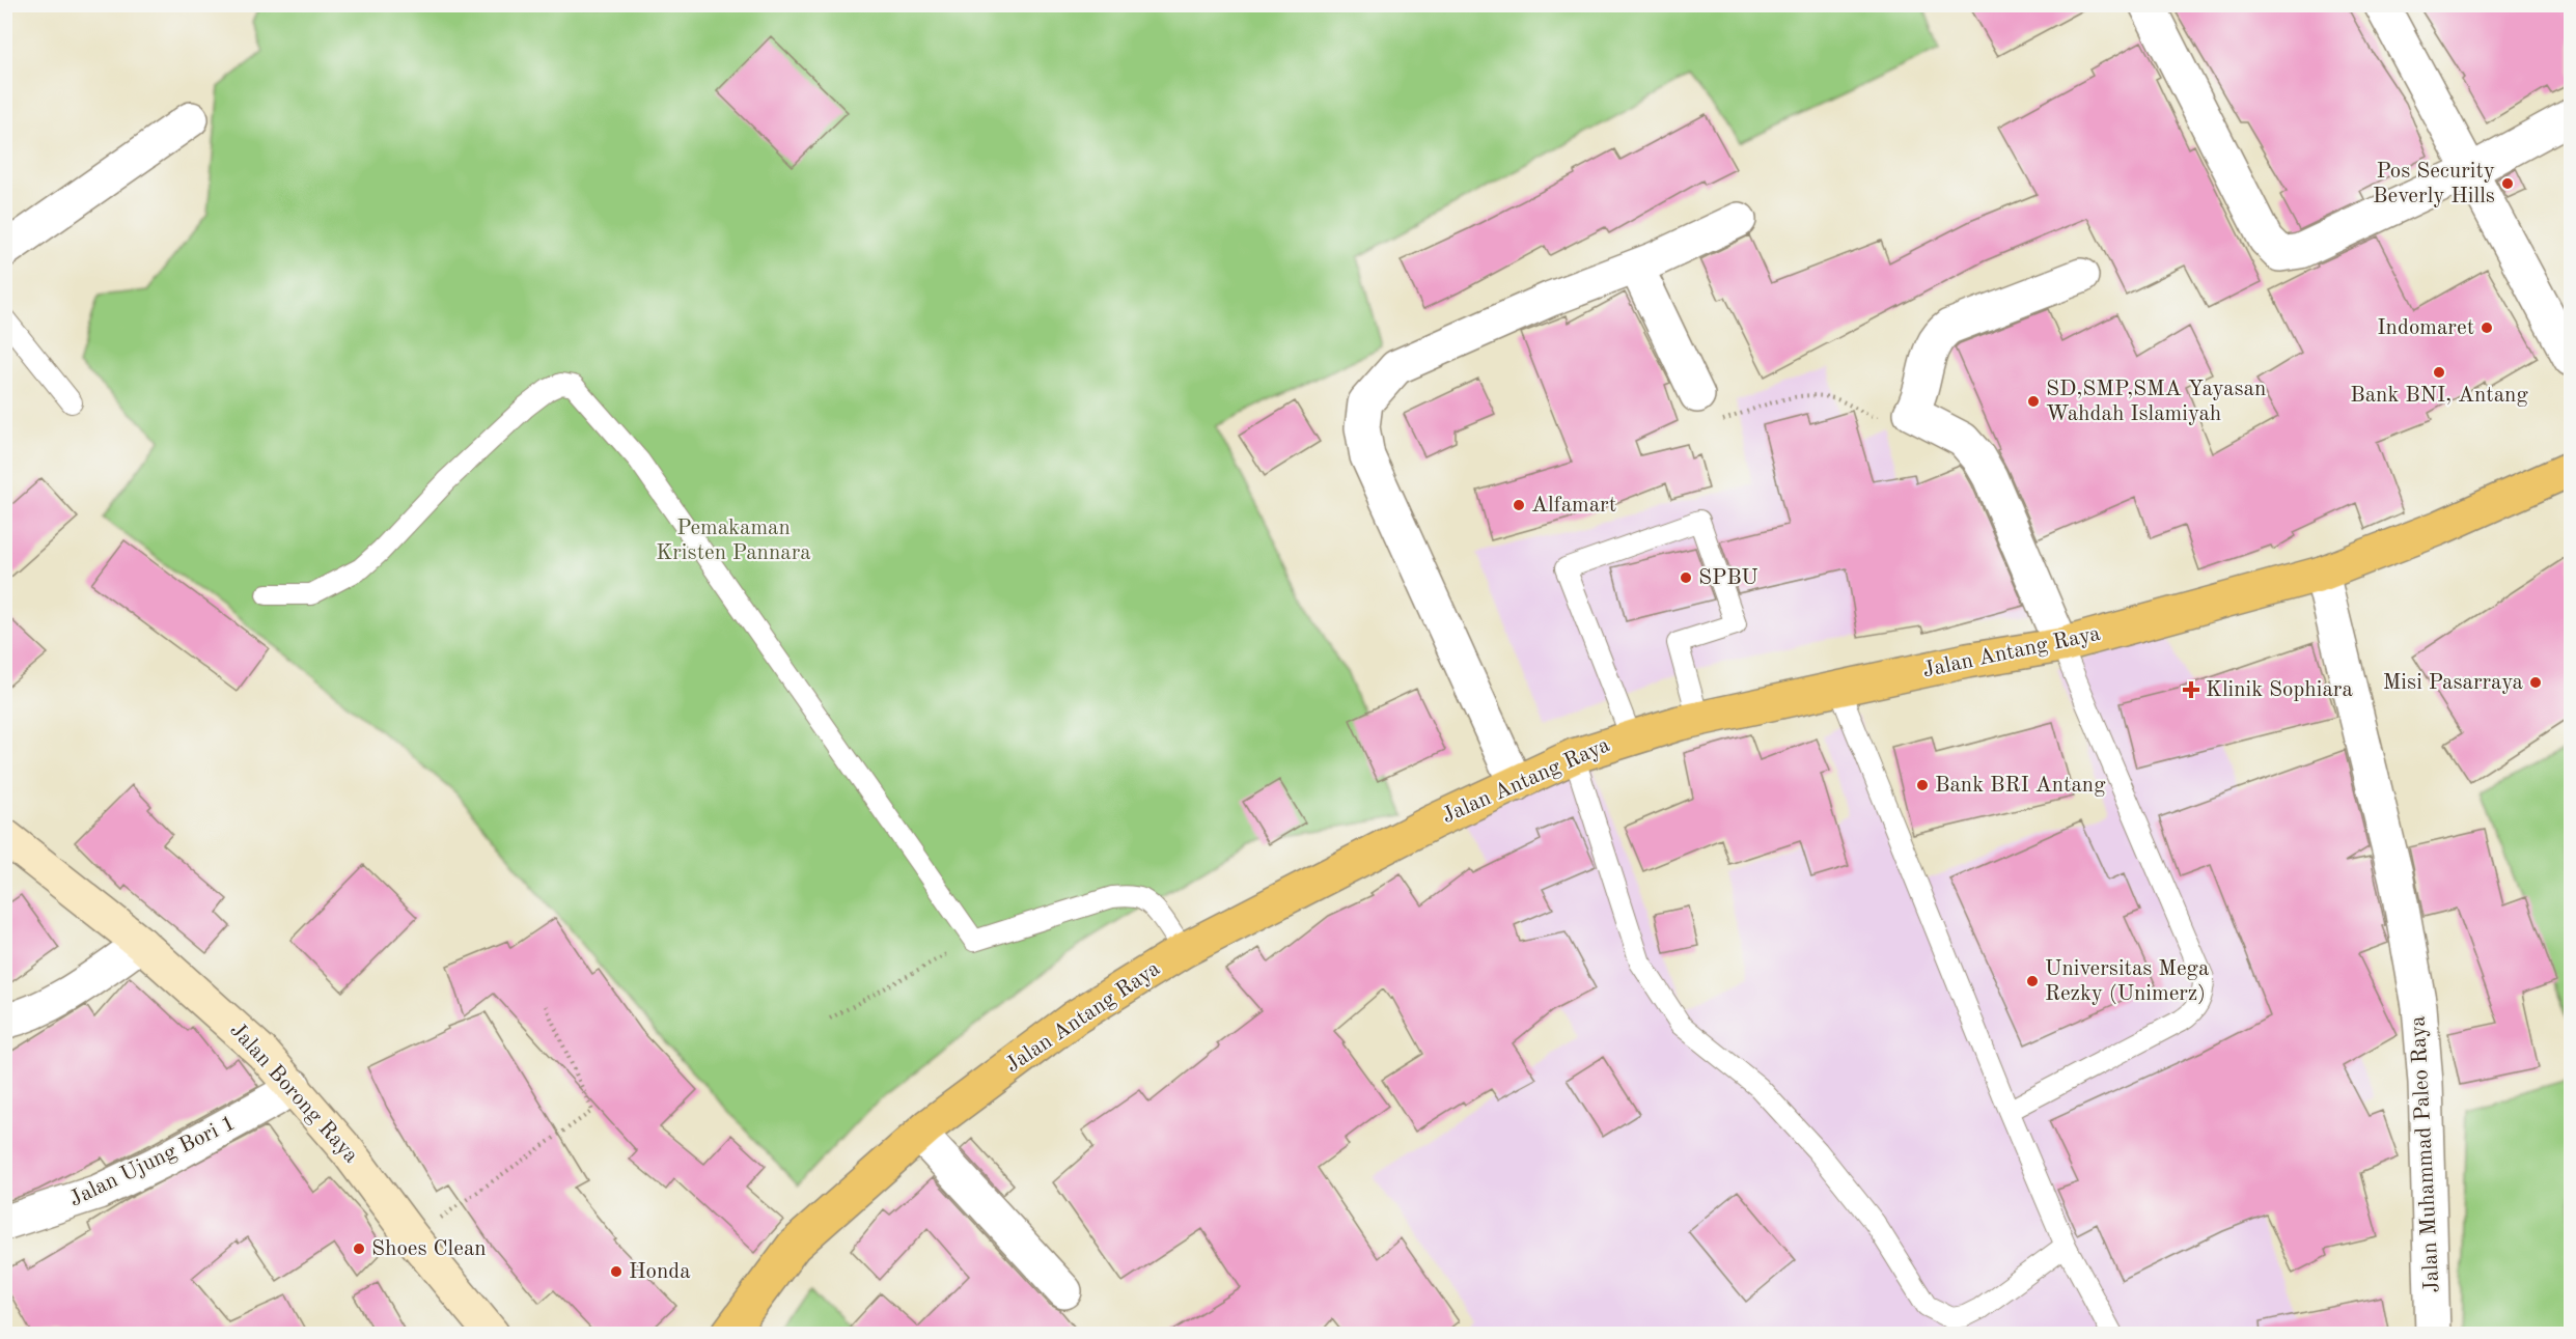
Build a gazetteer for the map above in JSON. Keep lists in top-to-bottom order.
{
  "streets": {
    "main road": ["Jalan Antang Raya", "Jalan Borong Raya"],
    "street": ["Jalan Muhammad Paleo Raya", "Jalan Ujung Bori 1"]
  },
  "crossings": [
    ["Jalan Antang Raya", "Jalan Muhammad Paleo Raya"],
    ["Jalan Borong Raya", "Jalan Ujung Bori 1"]
  ],
  "parks": ["Pemakaman Kristen Pannara"],
  "places": {
    "other": [
      "Pos Security Beverly Hills",
      "Indomaret",
      "Bank BNI, Antang",
      "SD,SMP,SMA Yayasan Wahdah Islamiyah",
      "Alfamart",
      "SPBU",
      "Misi Pasarraya",
      "Bank BRI Antang",
      "Universitas Mega Rezky (Unimerz)",
      "Shoes Clean",
      "Honda"
    ],
    "health": ["Klinik Sophiara"]
  }
}
